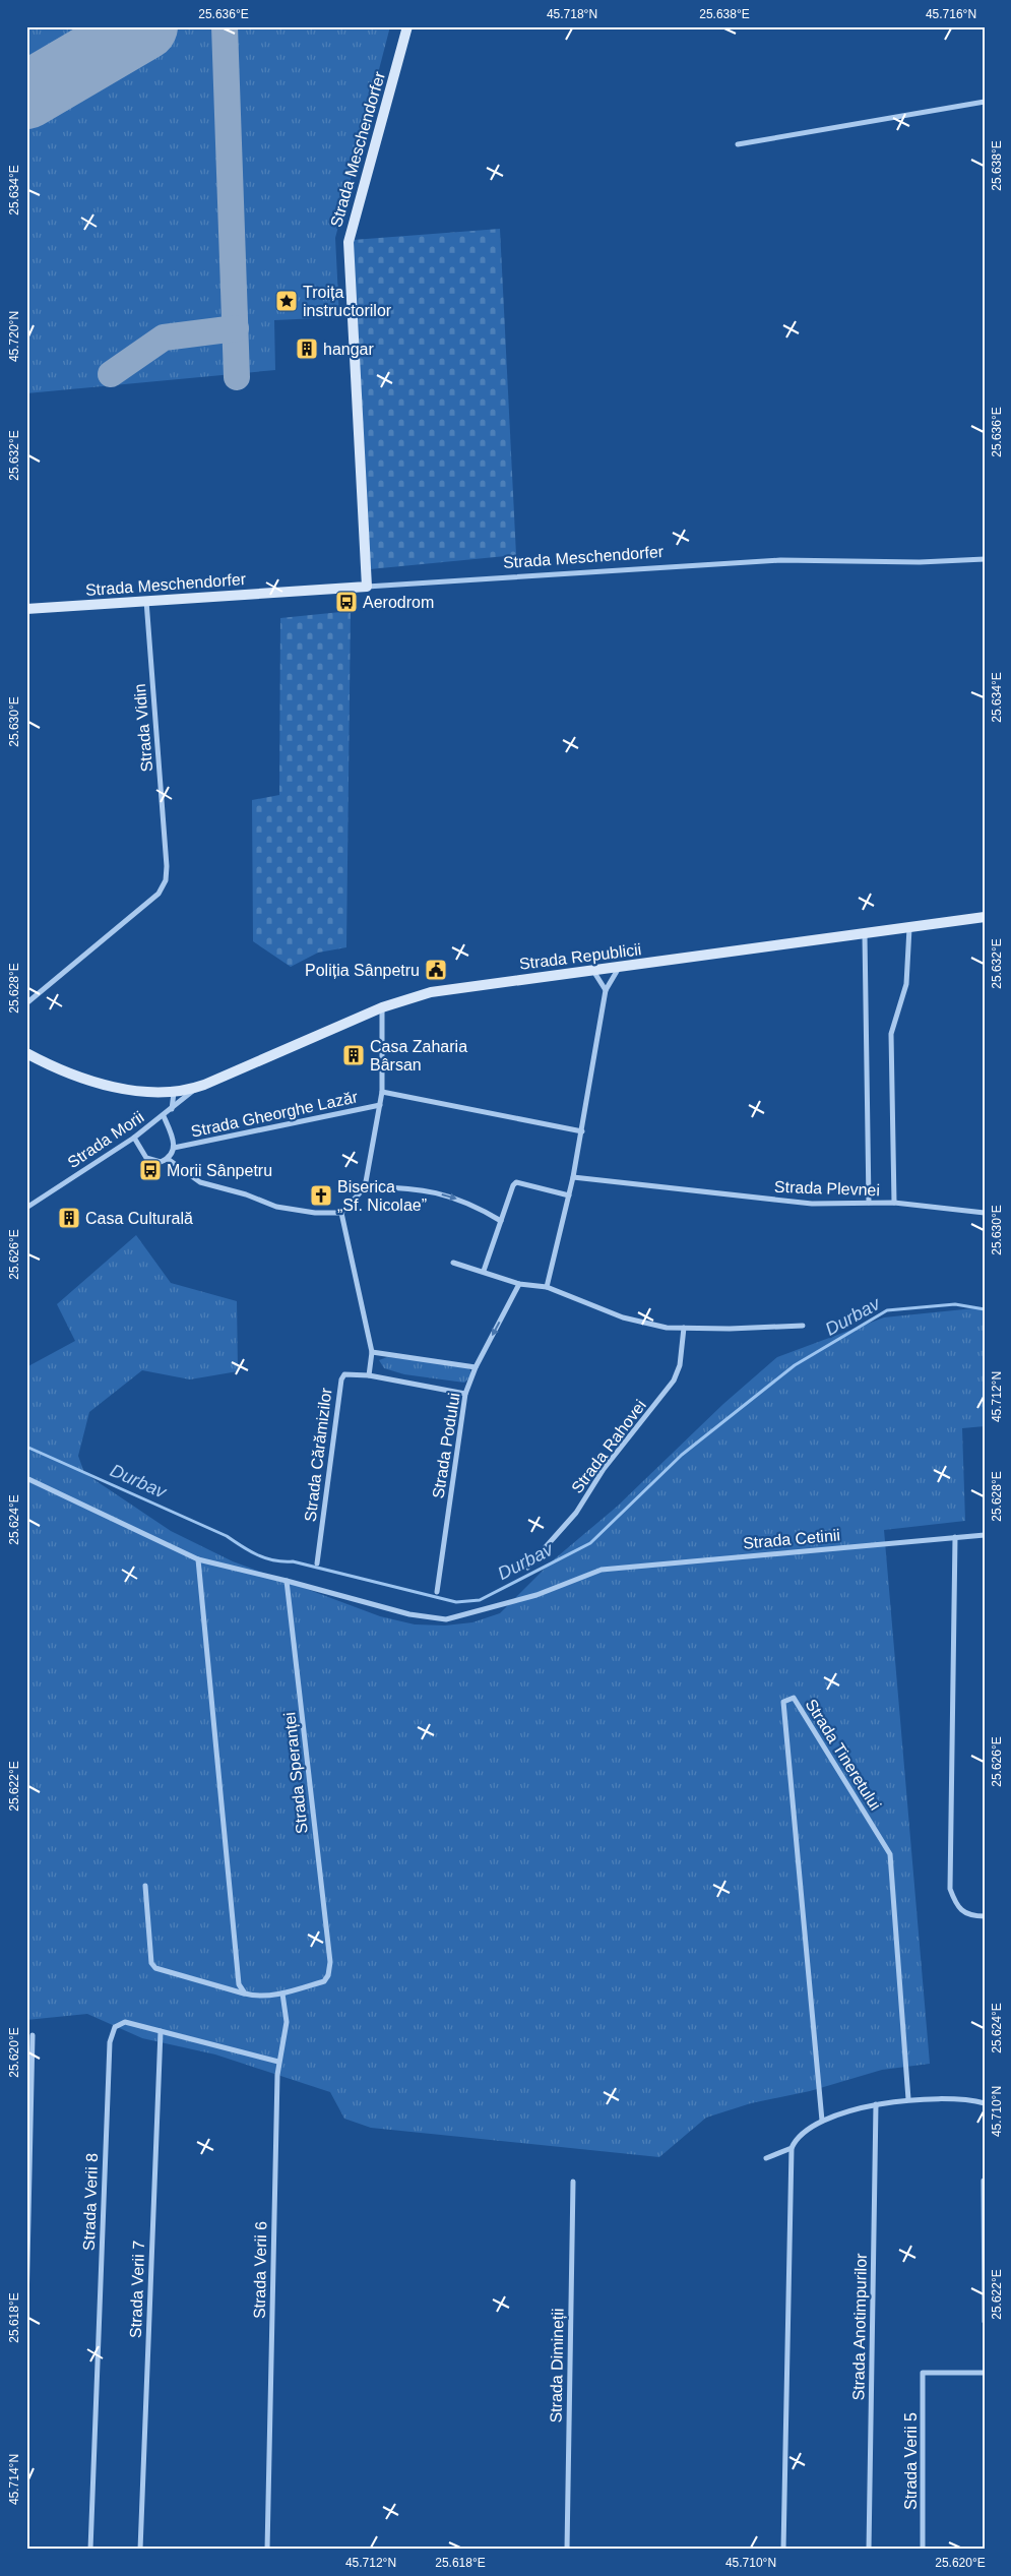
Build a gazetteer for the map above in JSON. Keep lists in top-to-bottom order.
{
  "streets": {
    "main road": ["Strada Meschendorfer", "Strada Republicii"],
    "street": [
      "Strada Vidin",
      "Strada Gheorghe Lazăr",
      "Strada Morii",
      "Strada Plevnei",
      "Strada Podului",
      "Strada Rahovei",
      "Strada Cărămizilor",
      "Strada Cetinii",
      "Strada Tineretului",
      "Strada Speranței",
      "Strada Verii 8",
      "Strada Verii 6",
      "Strada Verii 7",
      "Strada Anotimpurilor",
      "Strada Dimineții",
      "Strada Verii 5"
    ]
  },
  "crossings": [
    ["Strada Meschendorfer", "Strada Vidin"],
    ["Strada Republicii", "Strada Morii"],
    ["Strada Republicii", "Strada Plevnei"],
    ["Strada Cetinii", "Strada Speranței"],
    ["Strada Speranței", "Strada Verii 6"],
    ["Strada Verii 8", "Strada Verii 6"],
    ["Strada Verii 8", "Strada Verii 7"]
  ],
  "water": ["Durbav"],
  "places": {
    "place": ["Troița instructorilor"],
    "building": ["hangar", "Casa Zaharia Bârsan", "Casa Culturală"],
    "bus stop": ["Aerodrom", "Morii Sânpetru"],
    "public building": ["Poliția Sânpetru"],
    "church": ["Biserica „Sf. Nicolae”"]
  },
  "coordinates": [
    "25.636°E",
    "45.718°N",
    "25.638°E",
    "45.716°N",
    "25.634°E",
    "45.720°N",
    "25.632°E",
    "25.630°E",
    "25.628°E",
    "25.626°E",
    "45.712°N",
    "25.624°E",
    "25.622°E",
    "25.620°E",
    "45.710°N",
    "25.618°E",
    "45.714°N"
  ]
}
